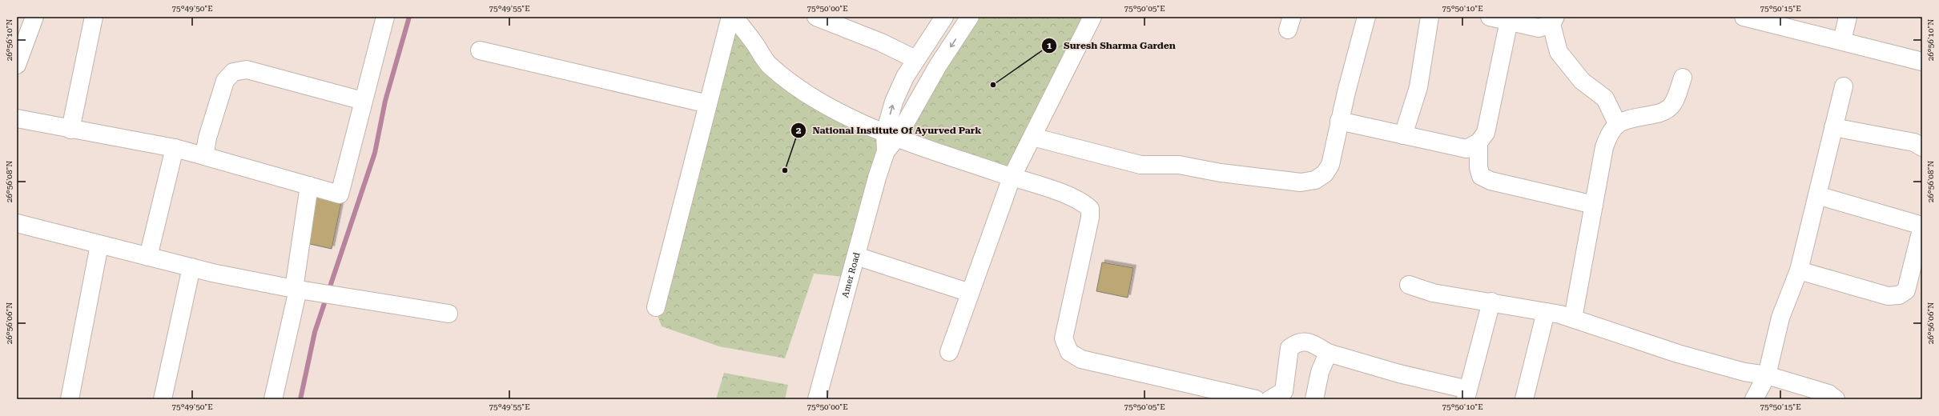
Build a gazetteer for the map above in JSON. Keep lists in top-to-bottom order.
{
  "streets": {
    "street": ["Amer Road"]
  },
  "places": ["Suresh Sharma Garden", "National Institute Of Ayurved Park"],
  "coordinates": [
    "75°49'50\"E",
    "75°49'55\"E",
    "75°50'00\"E",
    "75°50'05\"E",
    "75°50'10\"E",
    "75°50'15\"E",
    "26°56'10\"N",
    "26°56'08\"N",
    "26°56'06\"N"
  ]
}
